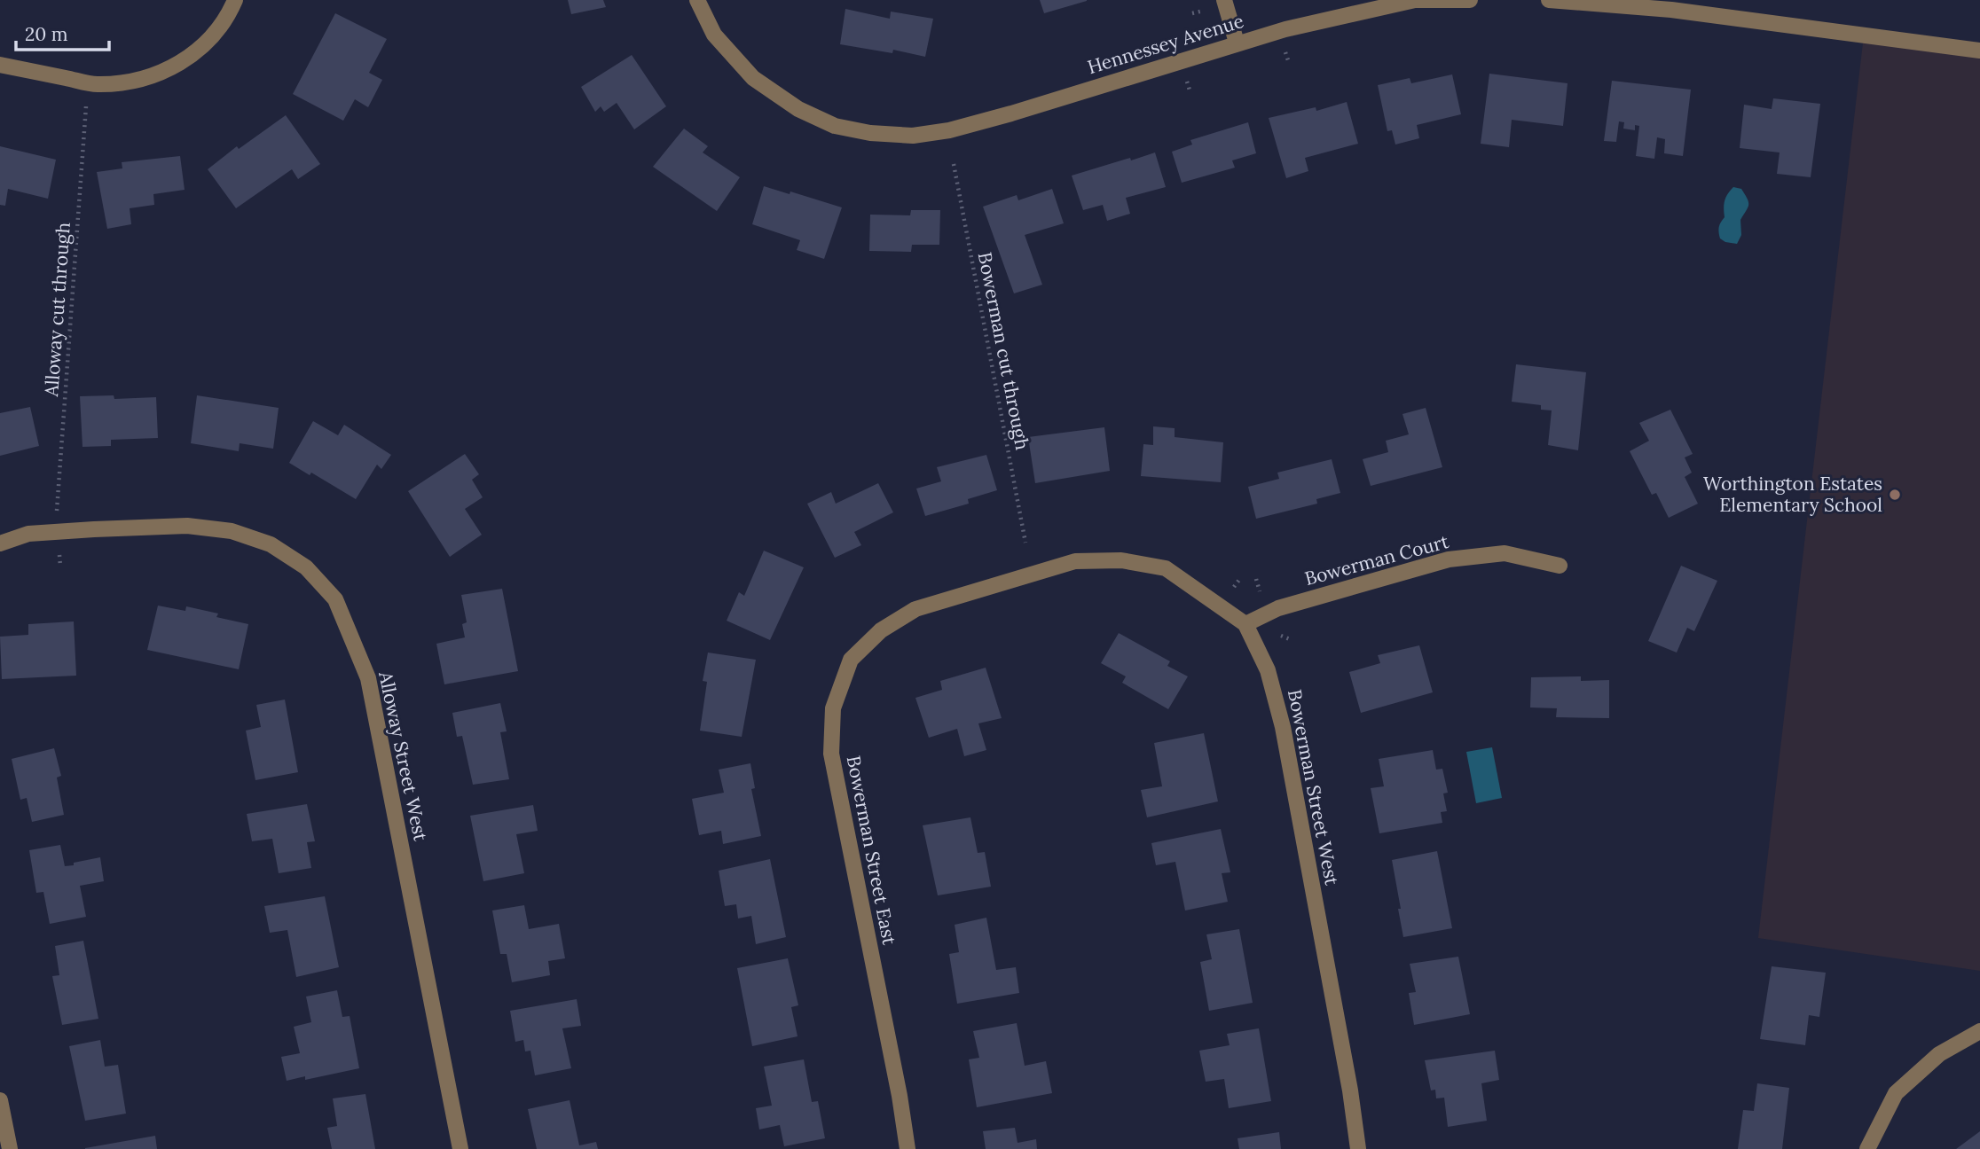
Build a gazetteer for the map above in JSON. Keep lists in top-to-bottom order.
{
  "streets": {
    "street": [
      "Hennessey Avenue",
      "Bowerman Court",
      "Alloway Street West",
      "Bowerman Street West",
      "Bowerman Street East"
    ],
    "path": ["Alloway cut through", "Bowerman cut through"]
  },
  "crossings": [
    ["Bowerman Court", "Bowerman Street West"],
    ["Bowerman Street West", "Bowerman Street East"]
  ],
  "places": ["Worthington Estates Elementary School"],
  "scale_bar": "20 m"
}
